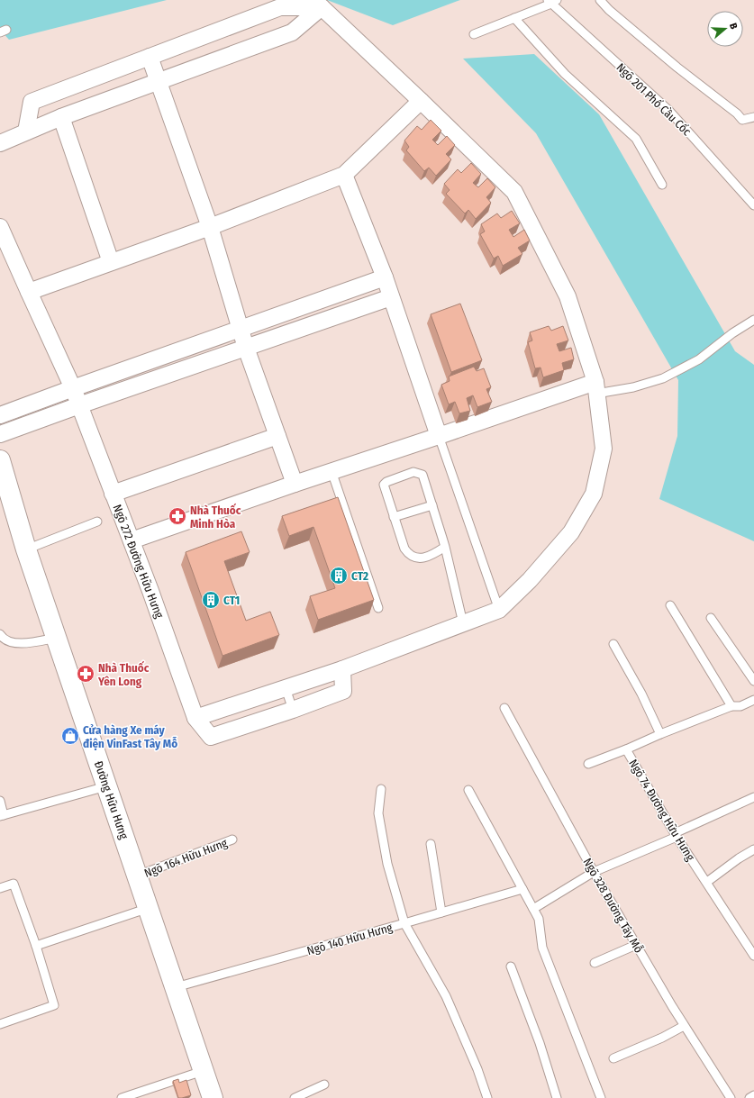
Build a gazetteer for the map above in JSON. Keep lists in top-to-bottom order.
{
  "streets": {
    "main road": ["Đường Hữu Hưng"],
    "street": ["Ngõ 272 Đường Hữu Hưng"],
    "lane": [
      "Ngõ 201 Phố Cầu Cốc",
      "Ngõ 74 Đường Hữu Hưng",
      "Ngõ 164 Hữu Hưng",
      "Ngõ 328 Đường Tây Mỗ",
      "Ngõ 140 Hữu Hưng"
    ]
  },
  "crossings": [
    ["Đường Hữu Hưng", "Ngõ 164 Hữu Hưng"],
    ["Đường Hữu Hưng", "Ngõ 140 Hữu Hưng"]
  ],
  "places": {
    "pharmacy": ["Nhà Thuốc Minh Hòa", "Nhà Thuốc Yên Long"],
    "building": ["CT2", "CT1"],
    "shop": ["Cửa hàng Xe máy điện VinFast Tây Mỗ"]
  },
  "north": "right"
}
